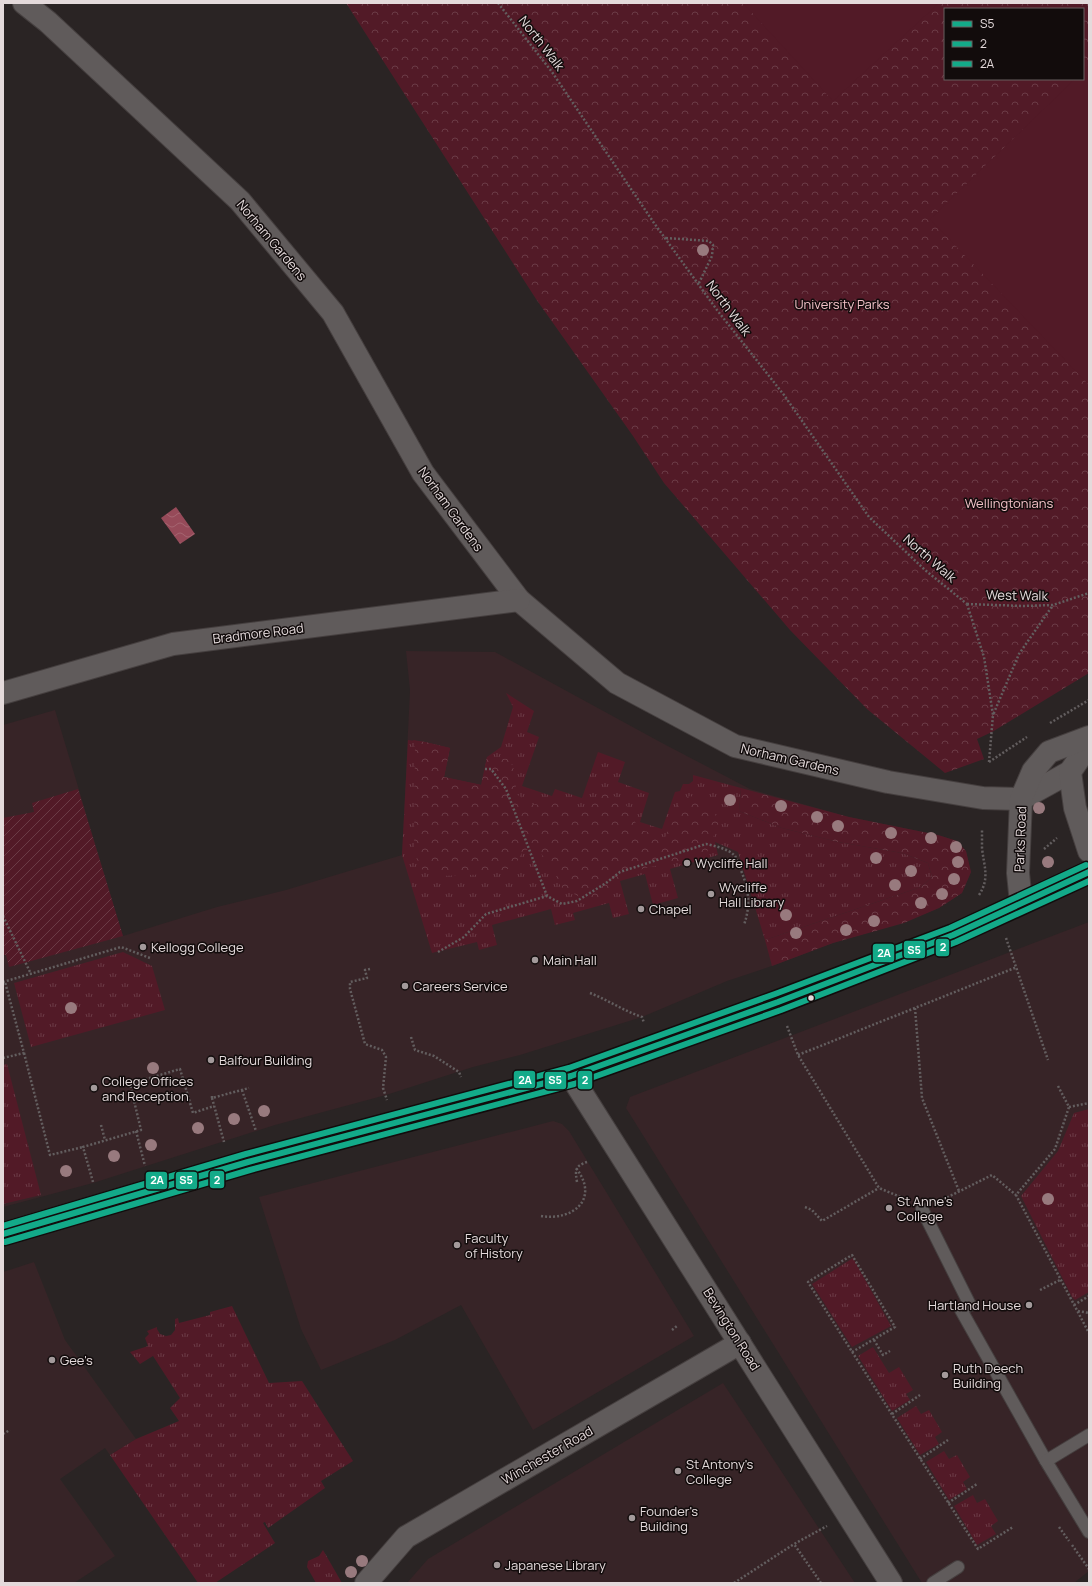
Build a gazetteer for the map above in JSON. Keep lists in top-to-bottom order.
{
  "streets": {
    "street": [
      "Norham Gardens",
      "Bradmore Road",
      "Parks Road",
      "Bevington Road",
      "Winchester Road"
    ],
    "path": ["North Walk", "West Walk"]
  },
  "crossings": [
    ["North Walk", "West Walk"],
    ["Norham Gardens", "Bradmore Road"],
    ["Norham Gardens", "Parks Road"],
    ["Bevington Road", "Winchester Road"]
  ],
  "parks": ["University Parks", "Wellingtonians"],
  "places": [
    "Wycliffe Hall",
    "Wycliffe Hall Library",
    "Chapel",
    "Kellogg College",
    "Main Hall",
    "Careers Service",
    "Balfour Building",
    "College Offices and Reception",
    "St Anne's College",
    "Faculty of History",
    "Hartland House",
    "Gee's",
    "Ruth Deech Building",
    "St Antony's College",
    "Founder's Building",
    "Japanese Library"
  ],
  "lines": ["transit line 2A", "transit line S5", "transit line 2"],
  "legend": ["S5", "2", "2A"]
}
